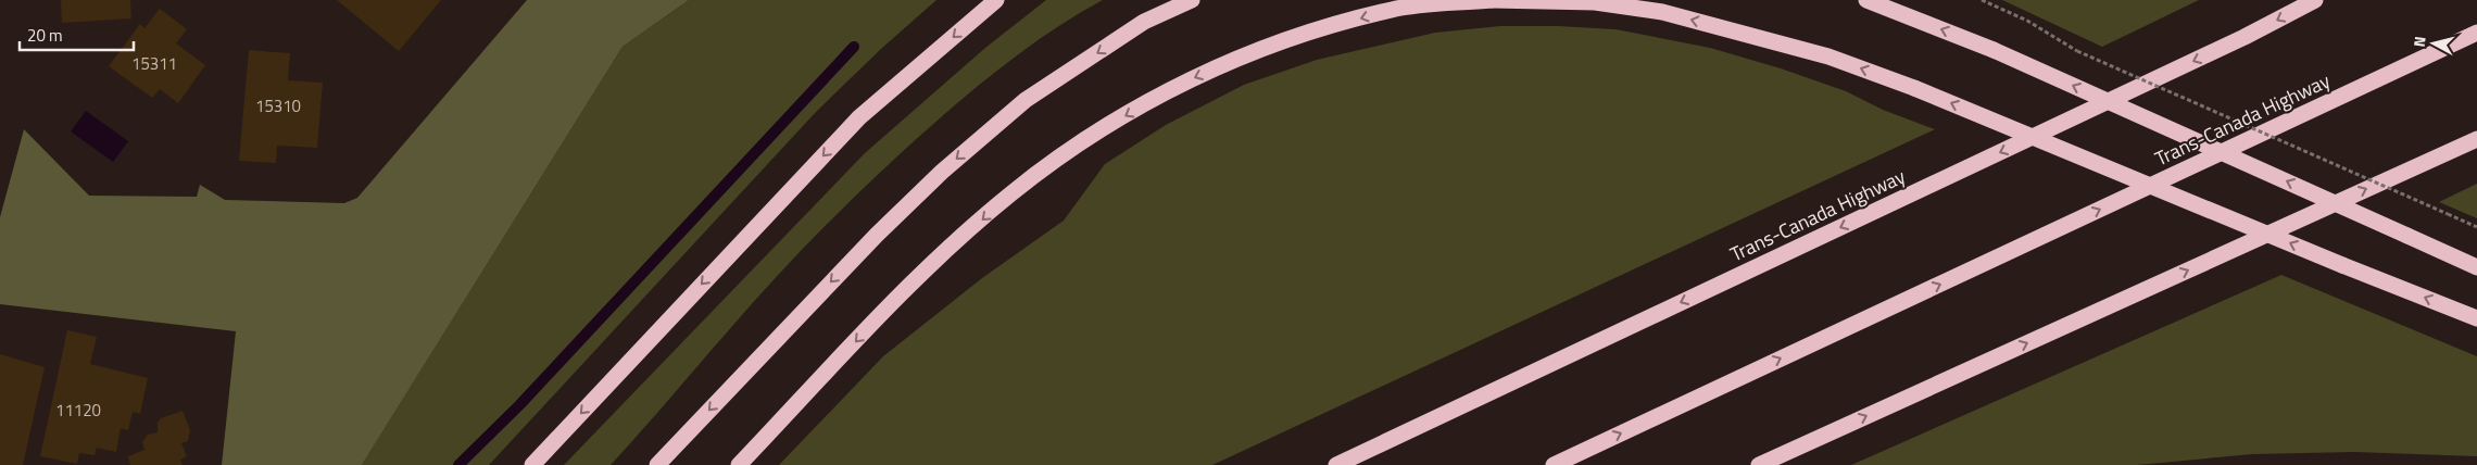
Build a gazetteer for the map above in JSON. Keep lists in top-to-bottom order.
{
  "streets": {
    "highway": ["Trans-Canada Highway"]
  },
  "house_numbers": ["15311", "15310", "11120"],
  "scale_bar": "20 m",
  "north": "left"
}
